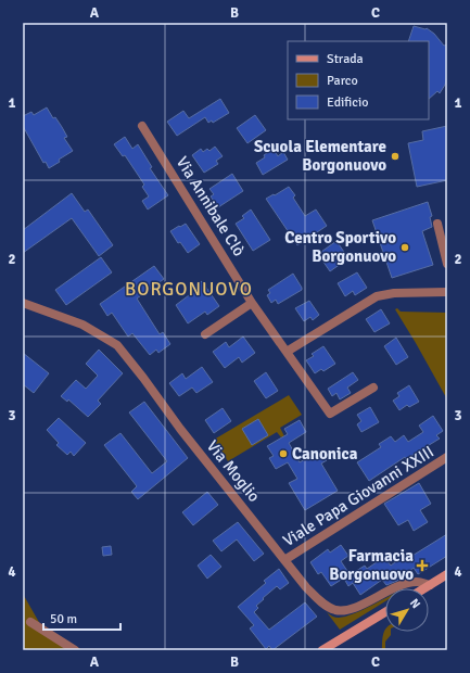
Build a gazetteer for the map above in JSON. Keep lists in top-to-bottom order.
{
  "streets": {
    "street": ["Via Annibale Clò", "Via Moglio", "Viale Papa Giovanni XXIII"]
  },
  "crossings": [
    ["Via Moglio", "Viale Papa Giovanni XXIII"]
  ],
  "districts": ["BORGONUOVO"],
  "places": {
    "other": ["Scuola Elementare Borgonuovo", "Centro Sportivo Borgonuovo", "Canonica"],
    "health": ["Farmacia Borgonuovo"]
  },
  "legend": ["Strada", "Parco", "Edificio"],
  "scale_bar": "50 m",
  "north": "top right",
  "grid": {
    "columns": ["A", "B", "C"],
    "rows": [
      "1",
      "2",
      "3",
      "4"
    ]
  }
}
